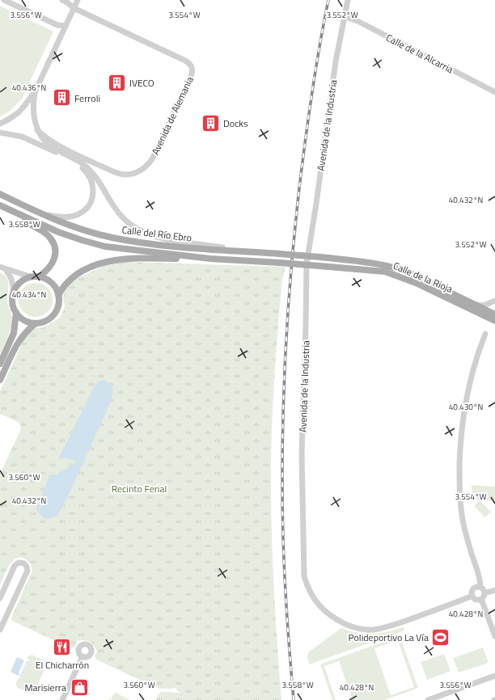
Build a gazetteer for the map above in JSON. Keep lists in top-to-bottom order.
{
  "streets": {
    "main road": ["Calle del Río Ebro", "Calle de la Rioja"],
    "street": ["Calle de la Alcarria", "Avenida de Alemania", "Avenida de la Industria"]
  },
  "crossings": [
    ["Calle de la Alcarria", "Avenida de la Industria"],
    ["Calle del Río Ebro", "Calle de la Rioja"]
  ],
  "parks": ["Recinto Ferial"],
  "places": {
    "building": ["IVECO", "Ferroli", "Docks"],
    "sports": ["Polideportivo La Vía"],
    "restaurant": ["El Chicharrón"],
    "shop": ["Marisierra"]
  },
  "coordinates": [
    "3.556°W",
    "3.554°W",
    "3.552°W",
    "40.436°N",
    "40.432°N",
    "3.558°W",
    "40.434°N",
    "40.430°N",
    "3.560°W",
    "40.428°N"
  ]
}
